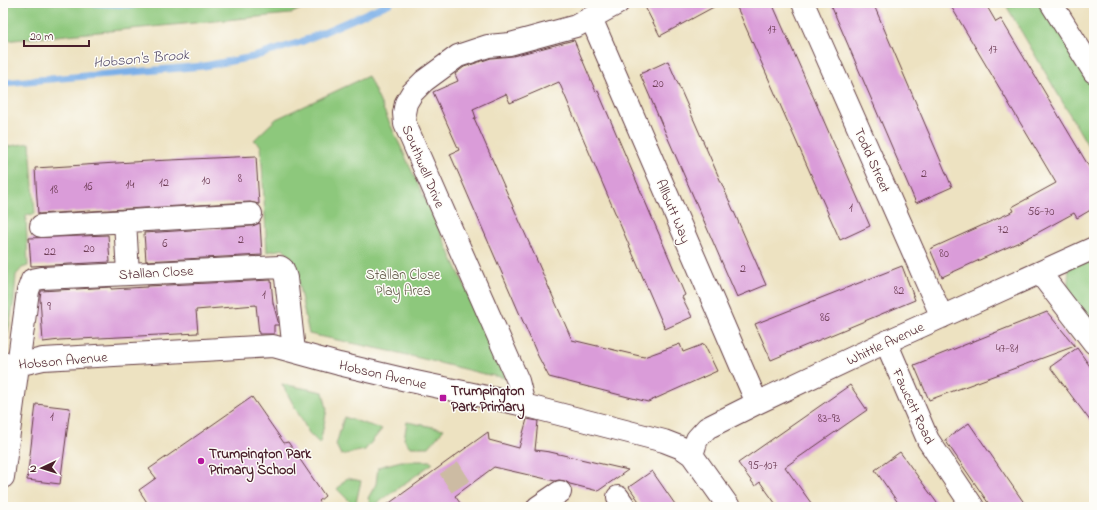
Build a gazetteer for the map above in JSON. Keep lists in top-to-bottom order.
{
  "streets": {
    "street": [
      "Todd Street",
      "Southwell Drive",
      "Allbutt Way",
      "Stallan Close",
      "Whittle Avenue",
      "Hobson Avenue",
      "Fawcett Road"
    ]
  },
  "crossings": [
    ["Todd Street", "Whittle Avenue"],
    ["Southwell Drive", "Allbutt Way"],
    ["Southwell Drive", "Hobson Avenue"],
    ["Allbutt Way", "Whittle Avenue"],
    ["Stallan Close", "Hobson Avenue"],
    ["Whittle Avenue", "Hobson Avenue"],
    ["Whittle Avenue", "Fawcett Road"]
  ],
  "water": ["Hobson's Brook"],
  "parks": ["Stallan Close Play Area"],
  "places": {
    "transit": ["Trumpington Park Primary"],
    "other": ["Trumpington Park Primary School"]
  },
  "house_numbers": [
    "17",
    "17",
    "20",
    "2",
    "8",
    "10",
    "12",
    "14",
    "16",
    "18",
    "1",
    "56-70",
    "72",
    "2",
    "6",
    "20",
    "22",
    "80",
    "2",
    "82",
    "1",
    "9",
    "86",
    "47-81",
    "1",
    "83-93",
    "95-107"
  ],
  "scale_bar": "20 m",
  "north": "left"
}
